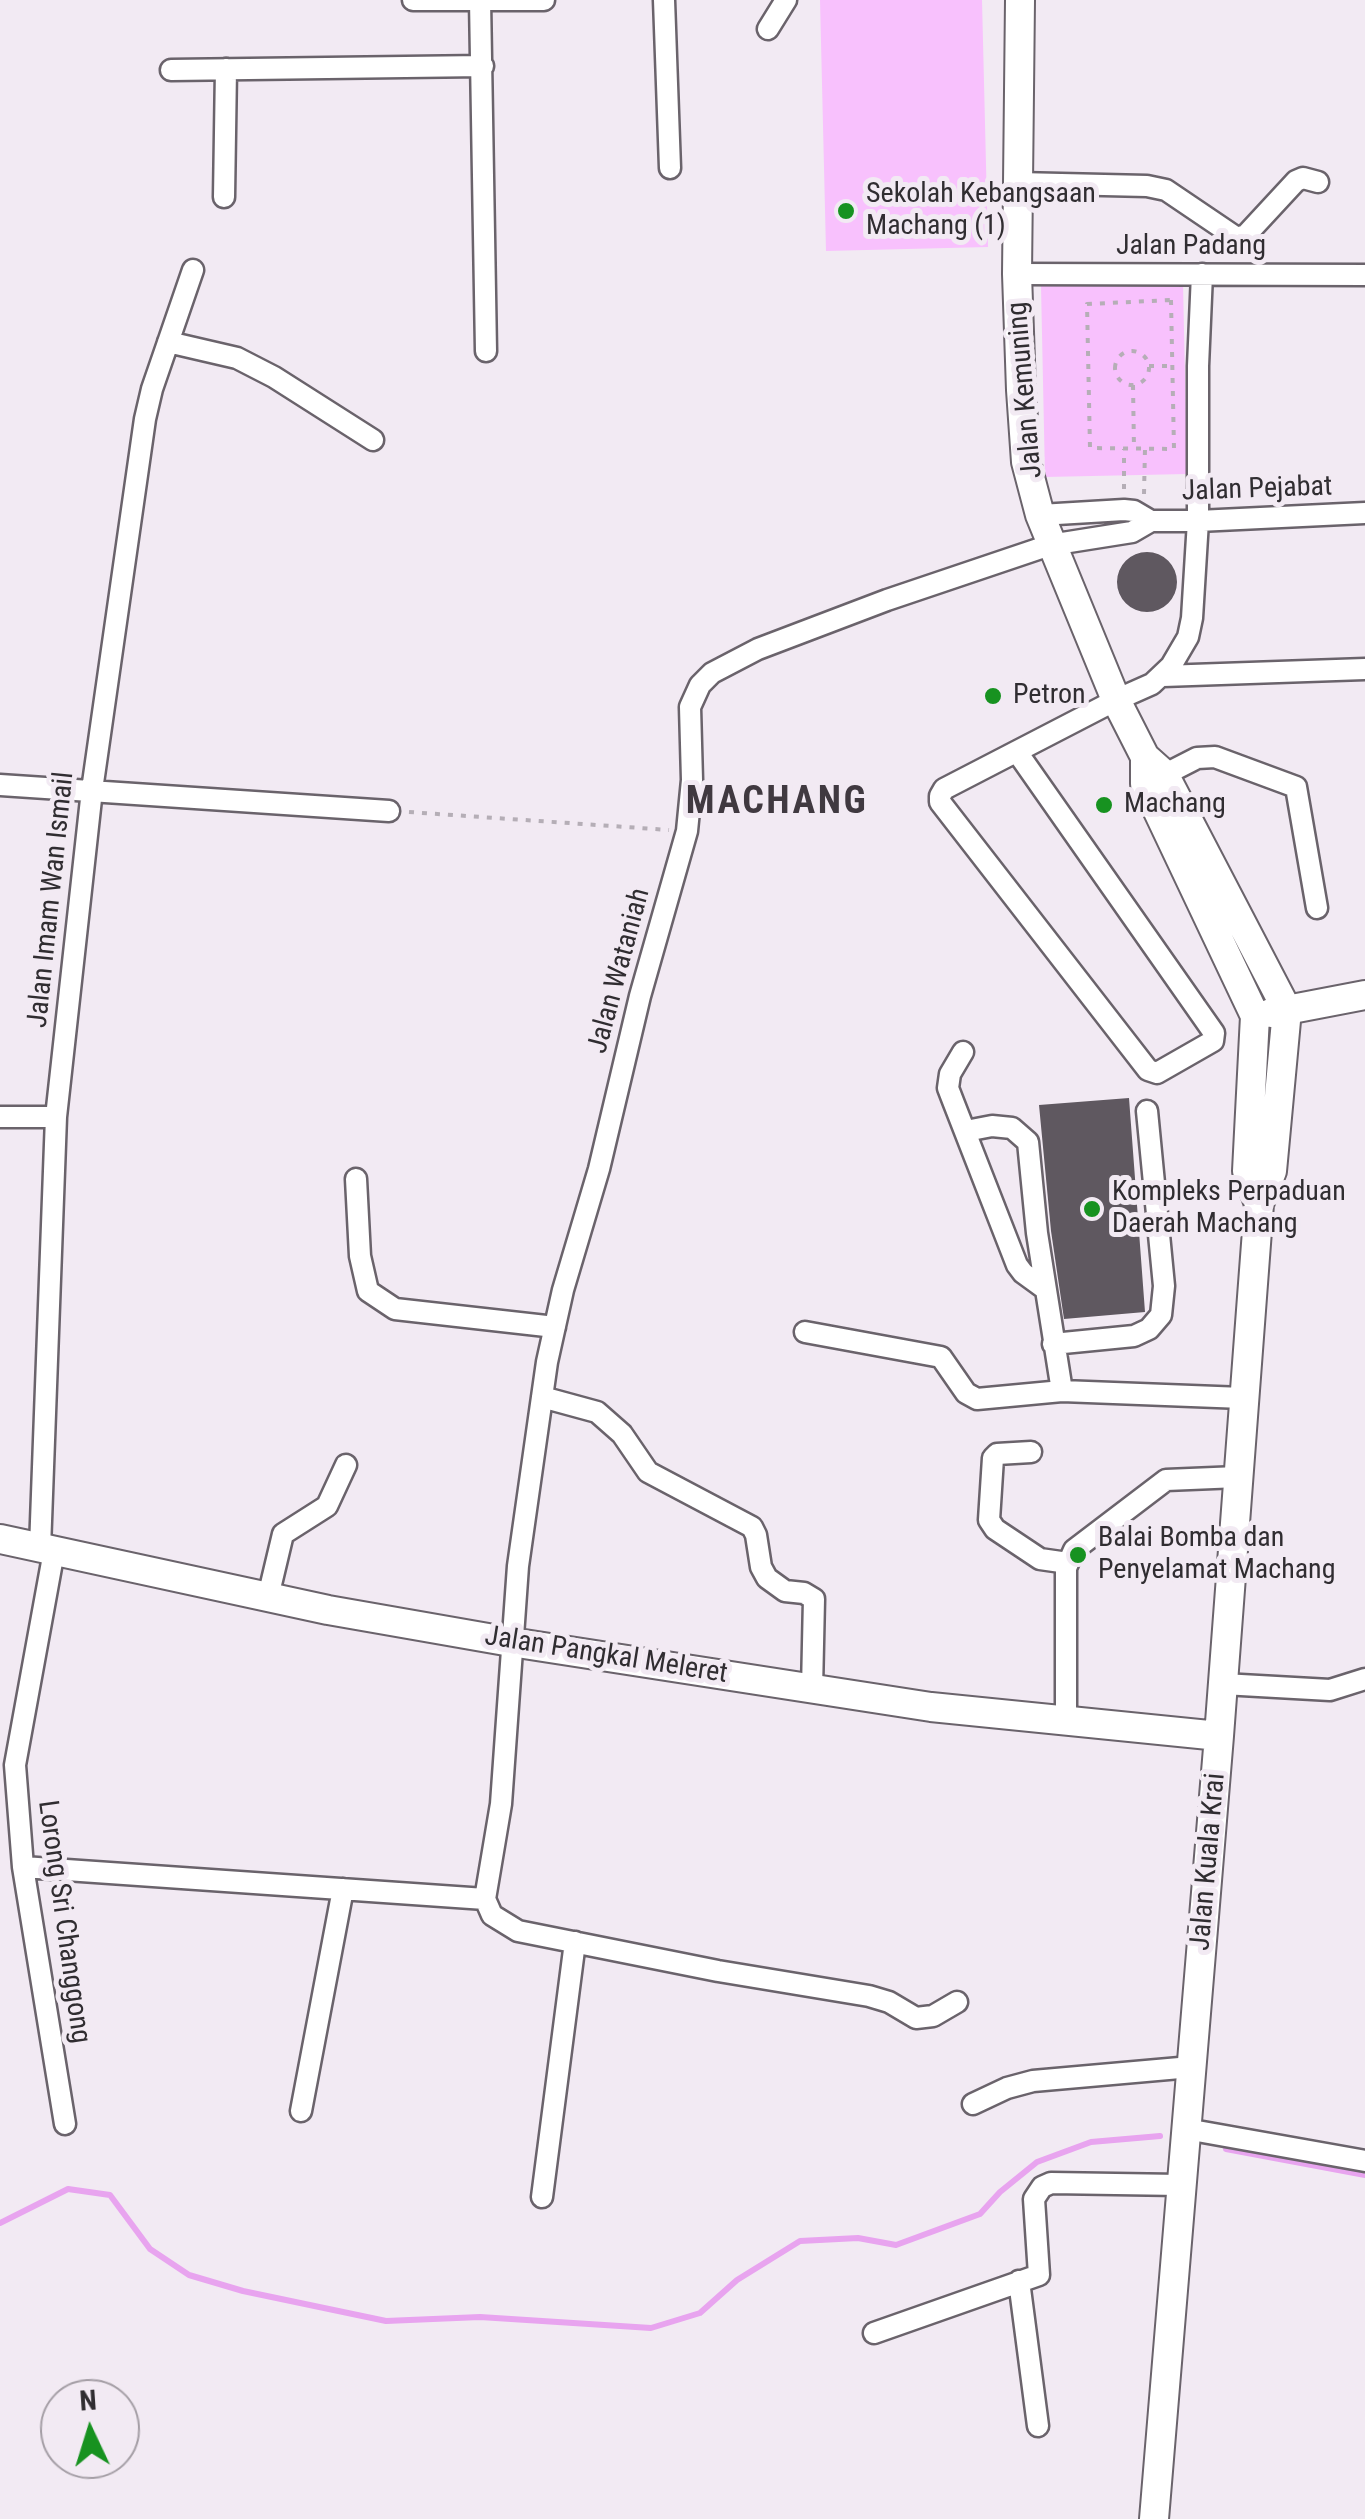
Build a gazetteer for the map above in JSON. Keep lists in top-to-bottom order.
{
  "streets": {
    "main road": ["Jalan Kemuning", "Jalan Pangkal Meleret", "Jalan Kuala Krai"],
    "street": [
      "Jalan Padang",
      "Jalan Pejabat",
      "Jalan Imam Wan Ismail",
      "Jalan Wataniah",
      "Lorong Sri Changgong"
    ]
  },
  "crossings": [
    ["Jalan Padang", "Jalan Kemuning"],
    ["Jalan Kemuning", "Jalan Pejabat"],
    ["Jalan Kemuning", "Jalan Wataniah"],
    ["Jalan Kemuning", "Jalan Kuala Krai"],
    ["Jalan Pejabat", "Jalan Wataniah"],
    ["Jalan Imam Wan Ismail", "Jalan Pangkal Meleret"],
    ["Jalan Imam Wan Ismail", "Lorong Sri Changgong"],
    ["Jalan Wataniah", "Jalan Pangkal Meleret"],
    ["Jalan Pangkal Meleret", "Jalan Kuala Krai"],
    ["Jalan Pangkal Meleret", "Lorong Sri Changgong"]
  ],
  "districts": ["MACHANG"],
  "places": [
    "Sekolah Kebangsaan Machang (1)",
    "Petron",
    "Machang",
    "Kompleks Perpaduan Daerah Machang",
    "Balai Bomba dan Penyelamat Machang"
  ],
  "north": "top"
}
